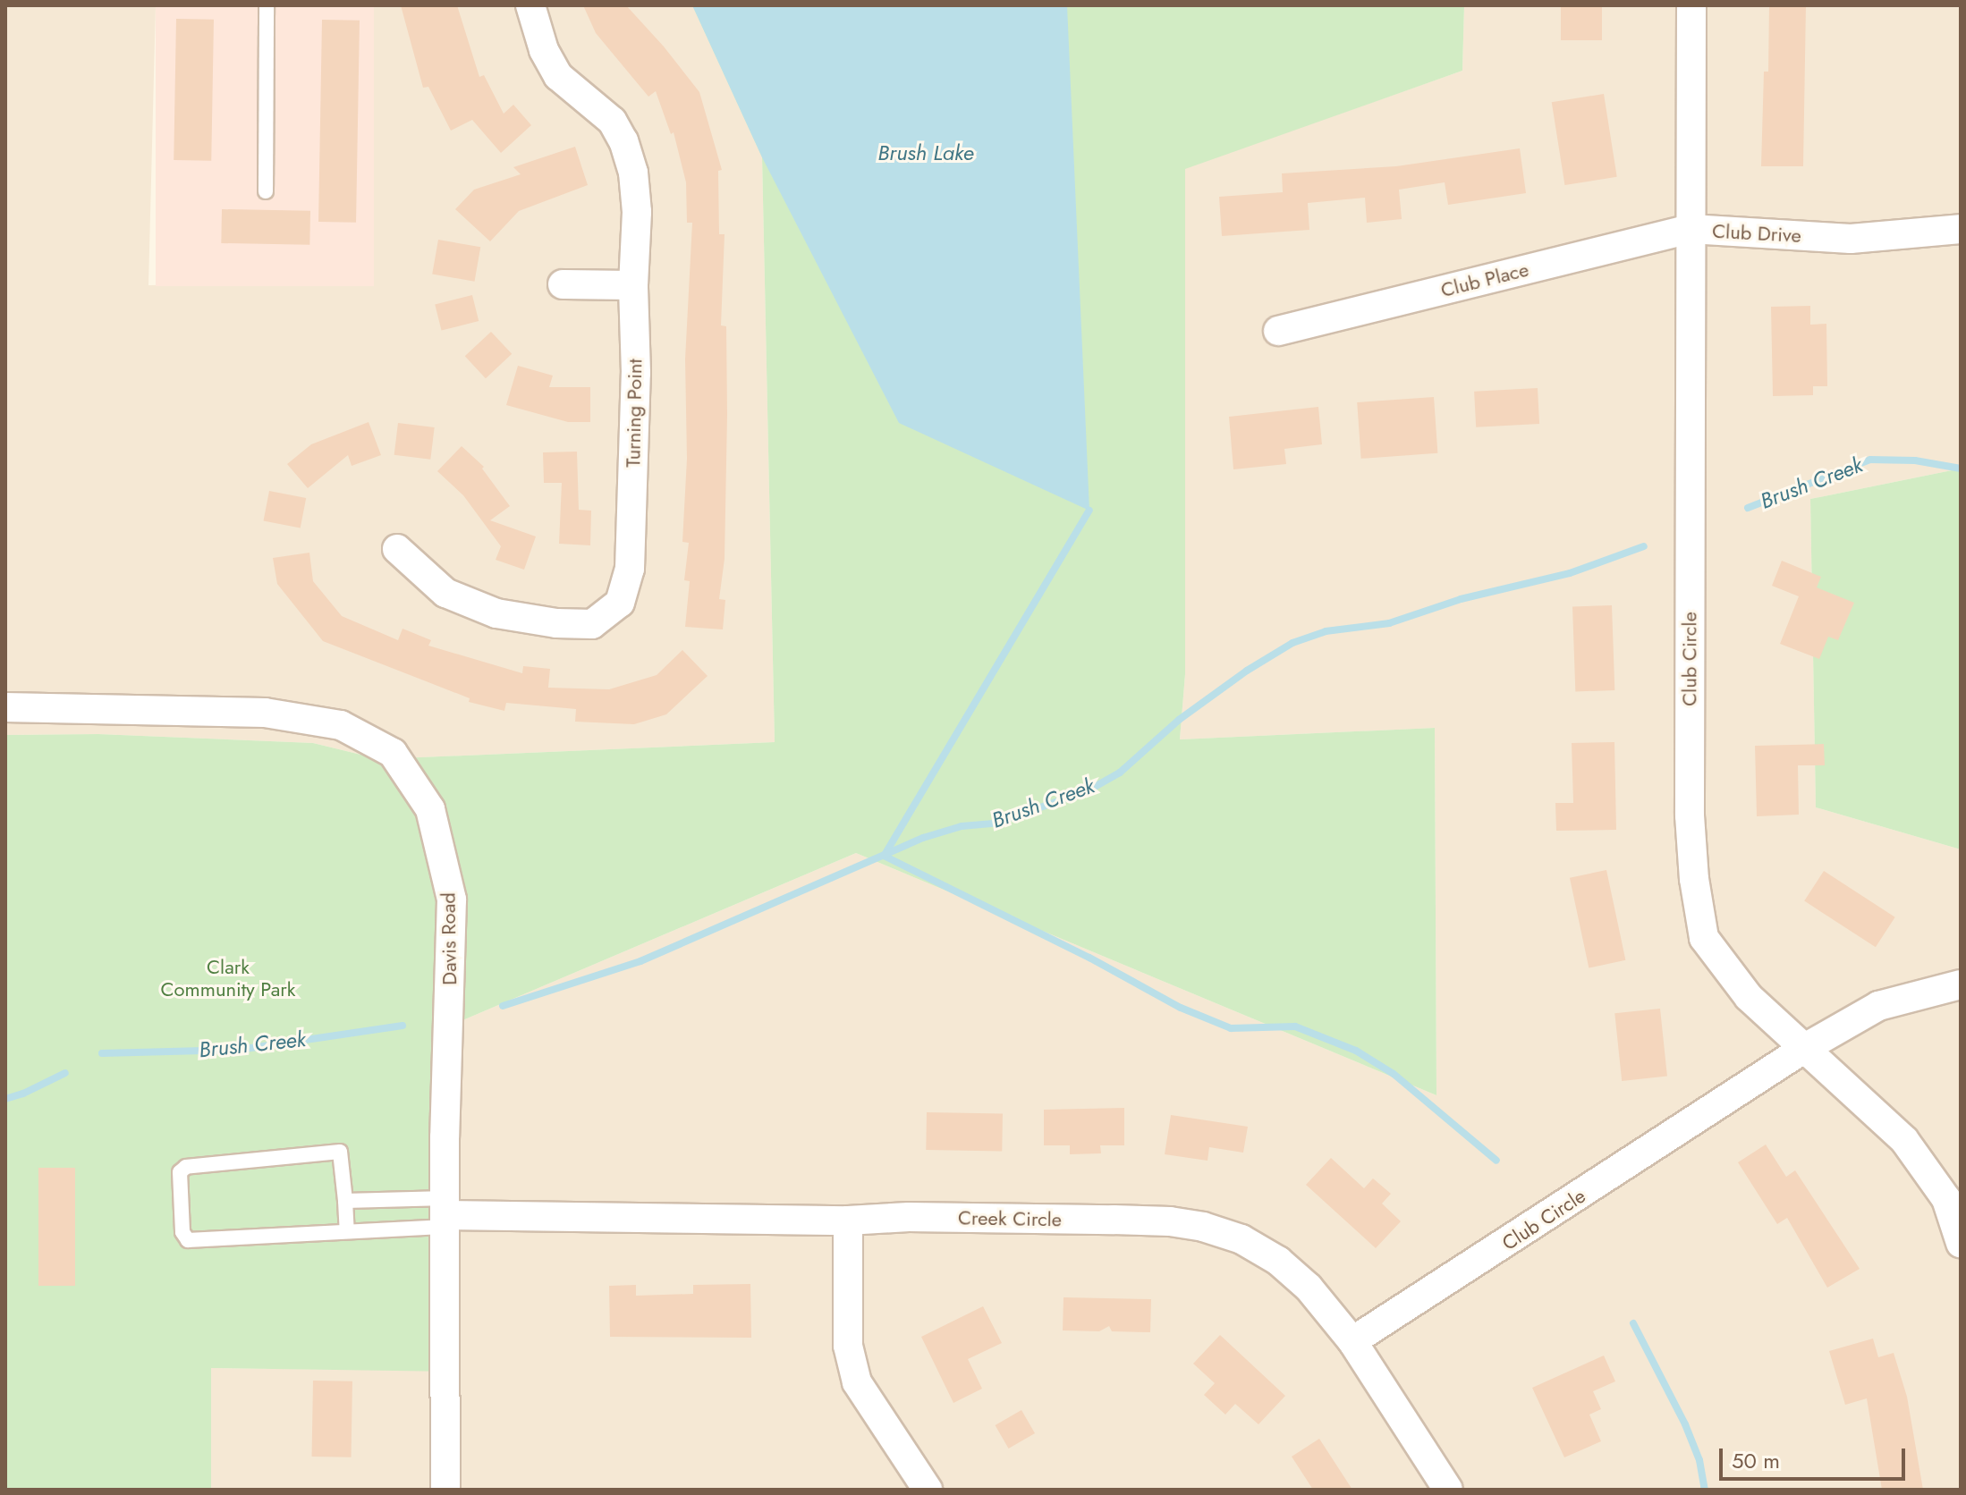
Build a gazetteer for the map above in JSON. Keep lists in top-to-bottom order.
{
  "streets": {
    "street": [
      "Club Drive",
      "Club Place",
      "Turning Point",
      "Club Circle",
      "Davis Road",
      "Creek Circle"
    ]
  },
  "crossings": [
    ["Club Drive", "Club Place"],
    ["Club Drive", "Club Circle"],
    ["Club Place", "Club Circle"],
    ["Club Circle", "Creek Circle"],
    ["Davis Road", "Creek Circle"]
  ],
  "water": ["Brush Lake", "Brush Creek"],
  "parks": ["Clark Community Park"],
  "scale_bar": "50 m"
}
